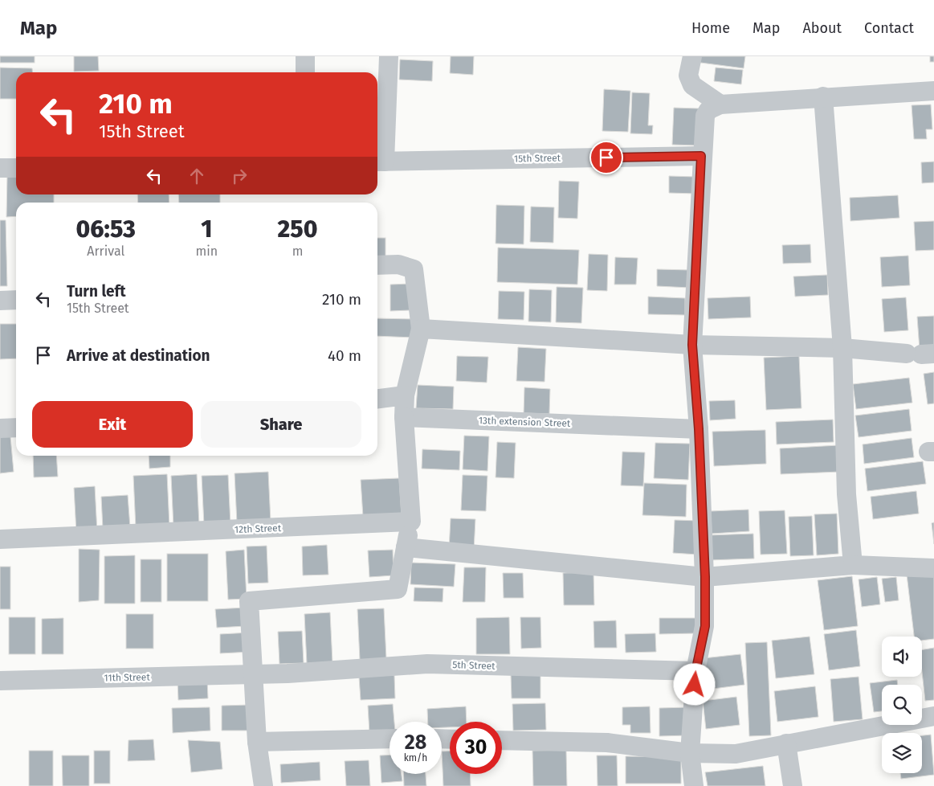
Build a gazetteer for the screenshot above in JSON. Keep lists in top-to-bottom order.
{
  "streets": {
    "street": [
      "15th Street",
      "13th extension Street",
      "12th Street",
      "5th Street",
      "11th Street"
    ]
  },
  "crossings": [
    ["5th Street", "11th Street"]
  ],
  "page": {
    "header": "Map",
    "nav": [
      "Home",
      "Map",
      "About",
      "Contact"
    ],
    "turn": ["210 m", "15th Street"],
    "eta": [
      "06:53",
      "Arrival",
      "1",
      "min",
      "250",
      "m"
    ],
    "list": [
      {
        "name": "Turn left",
        "note": "15th Street",
        "value": "210 m"
      },
      {
        "name": "Arrive at destination",
        "value": "40 m"
      }
    ],
    "buttons": ["Exit", "Share"],
    "speed": "28 km/h",
    "limit": "30"
  }
}
